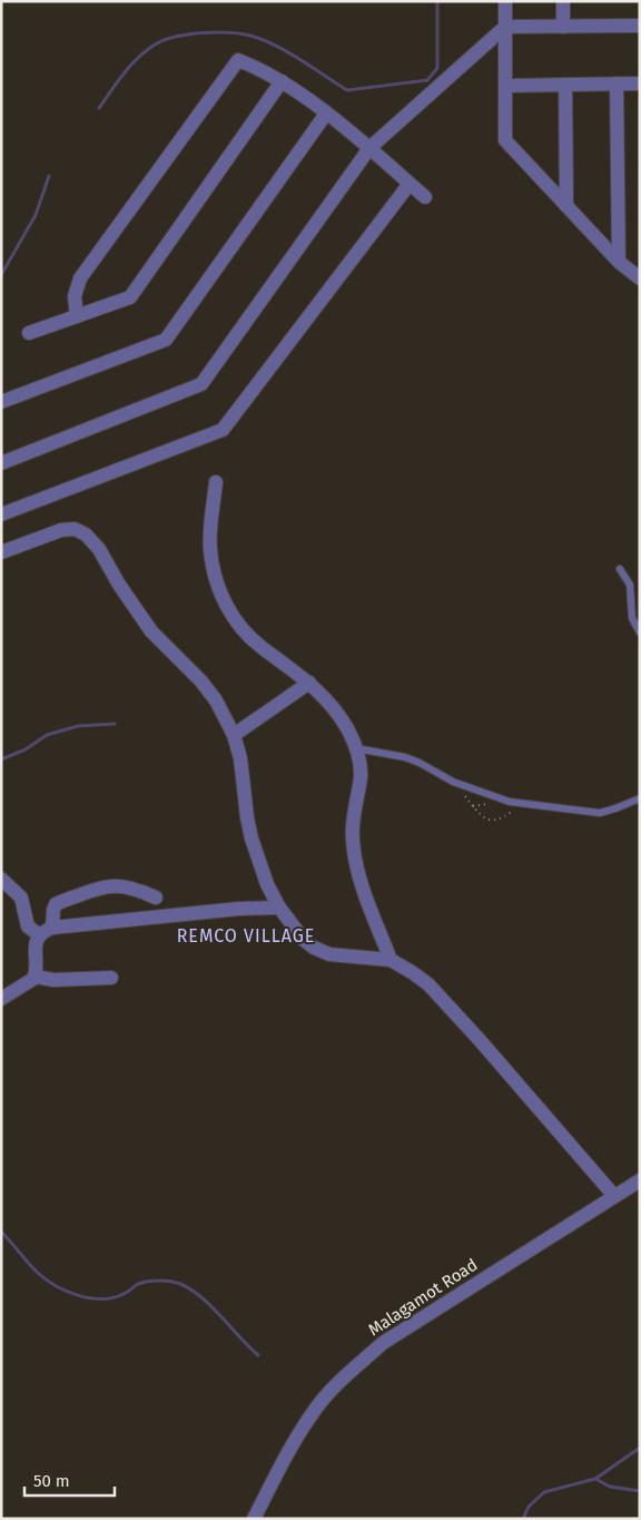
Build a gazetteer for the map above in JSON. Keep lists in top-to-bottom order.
{
  "streets": {
    "street": ["Malagamot Road"]
  },
  "districts": ["REMCO VILLAGE"],
  "scale_bar": "50 m"
}
